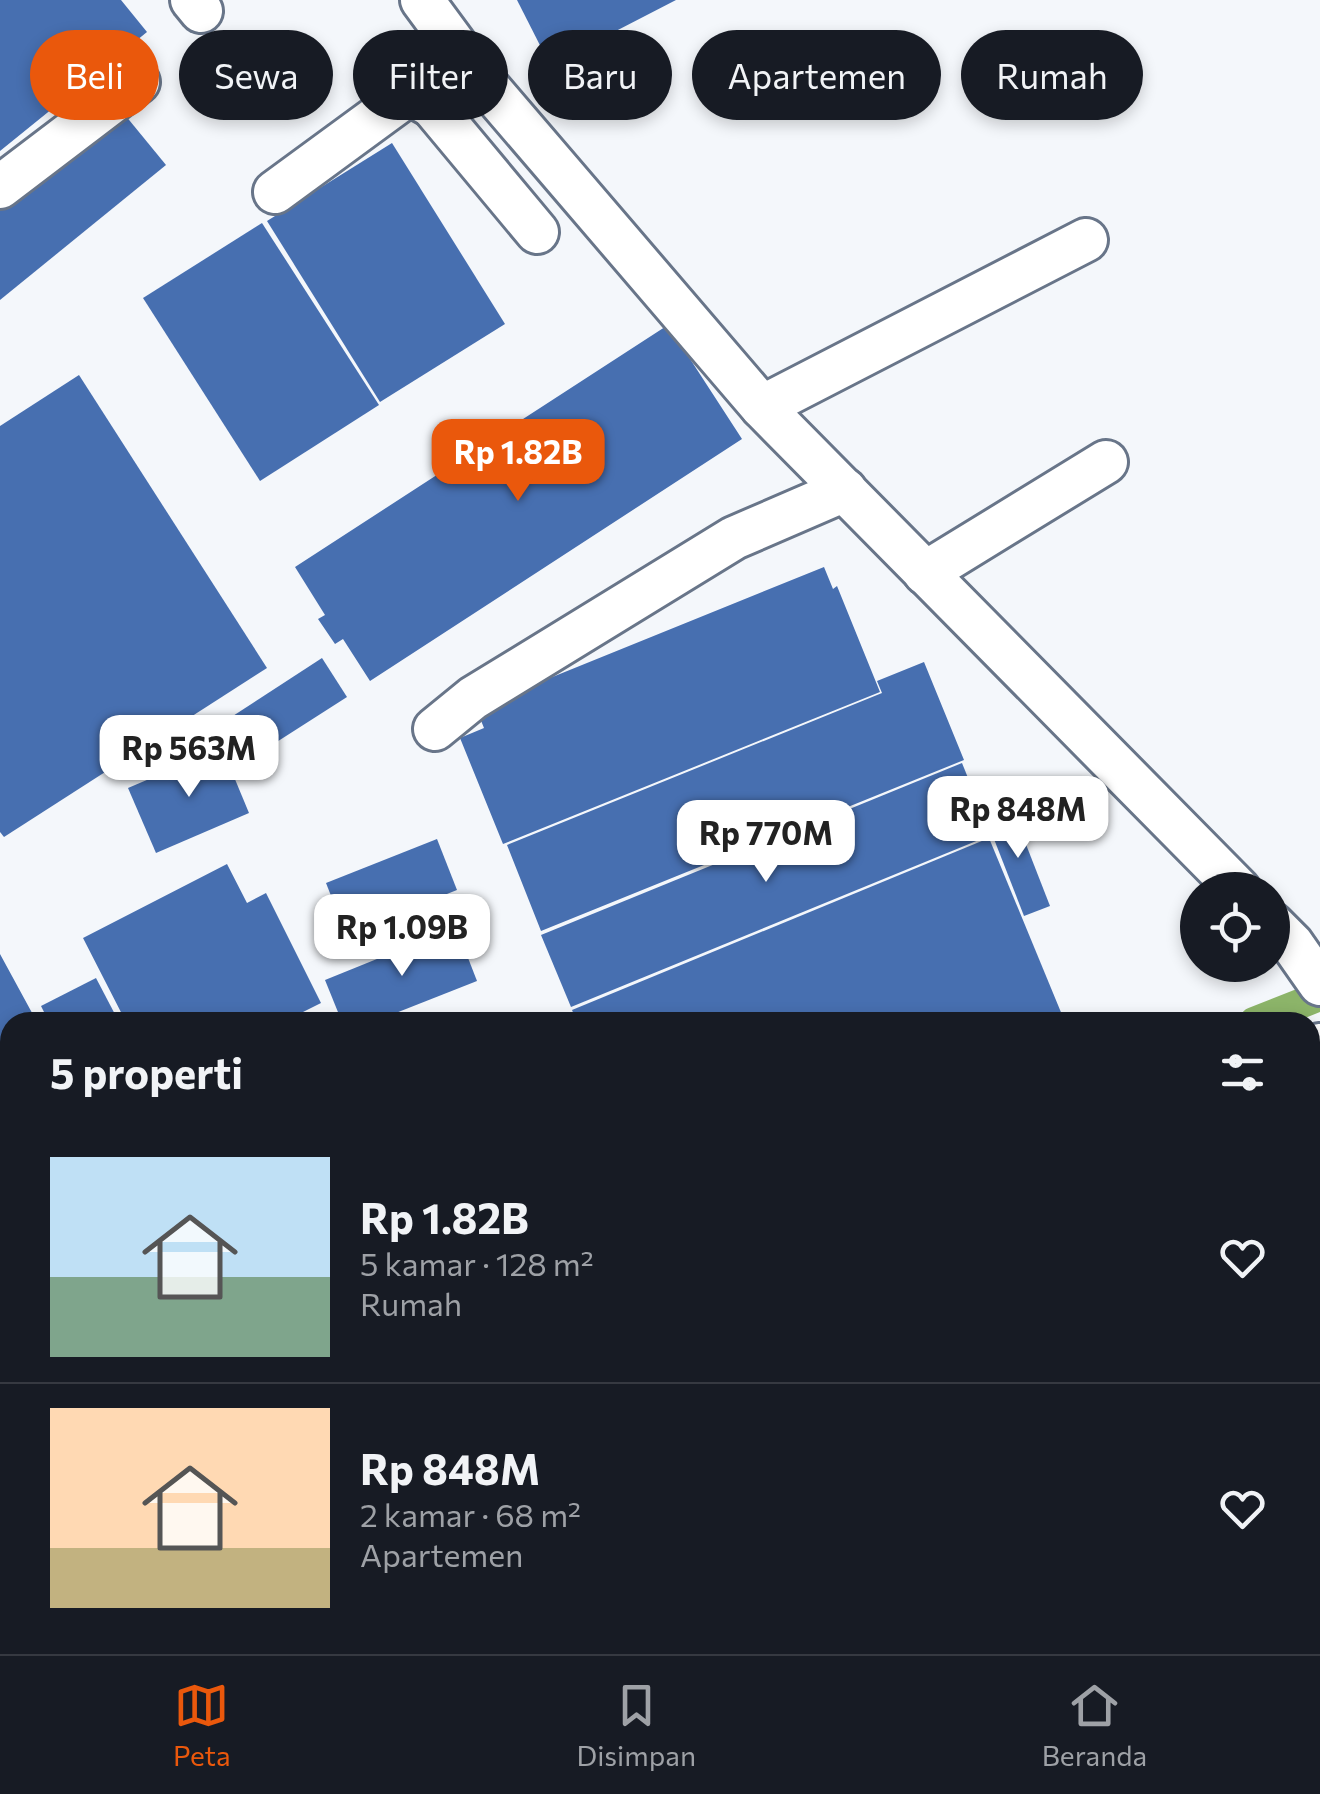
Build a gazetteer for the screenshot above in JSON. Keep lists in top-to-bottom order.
{
  "page": {
    "chip": [
      "Beli",
      "Sewa",
      "Filter",
      "Baru",
      "Apartemen",
      "Rumah"
    ],
    "price": [
      "Rp 1.82B",
      "Rp 563M",
      "Rp 848M",
      "Rp 770M",
      "Rp 1.09B"
    ],
    "heading": "5 properti",
    "list": [
      {
        "name": "Rp 1.82B",
        "note": "5 kamar · 128 m² · Rumah"
      },
      {
        "name": "Rp 848M",
        "note": "2 kamar · 68 m² · Apartemen"
      }
    ],
    "tabs": ["Peta", "Disimpan", "Beranda"]
  }
}
